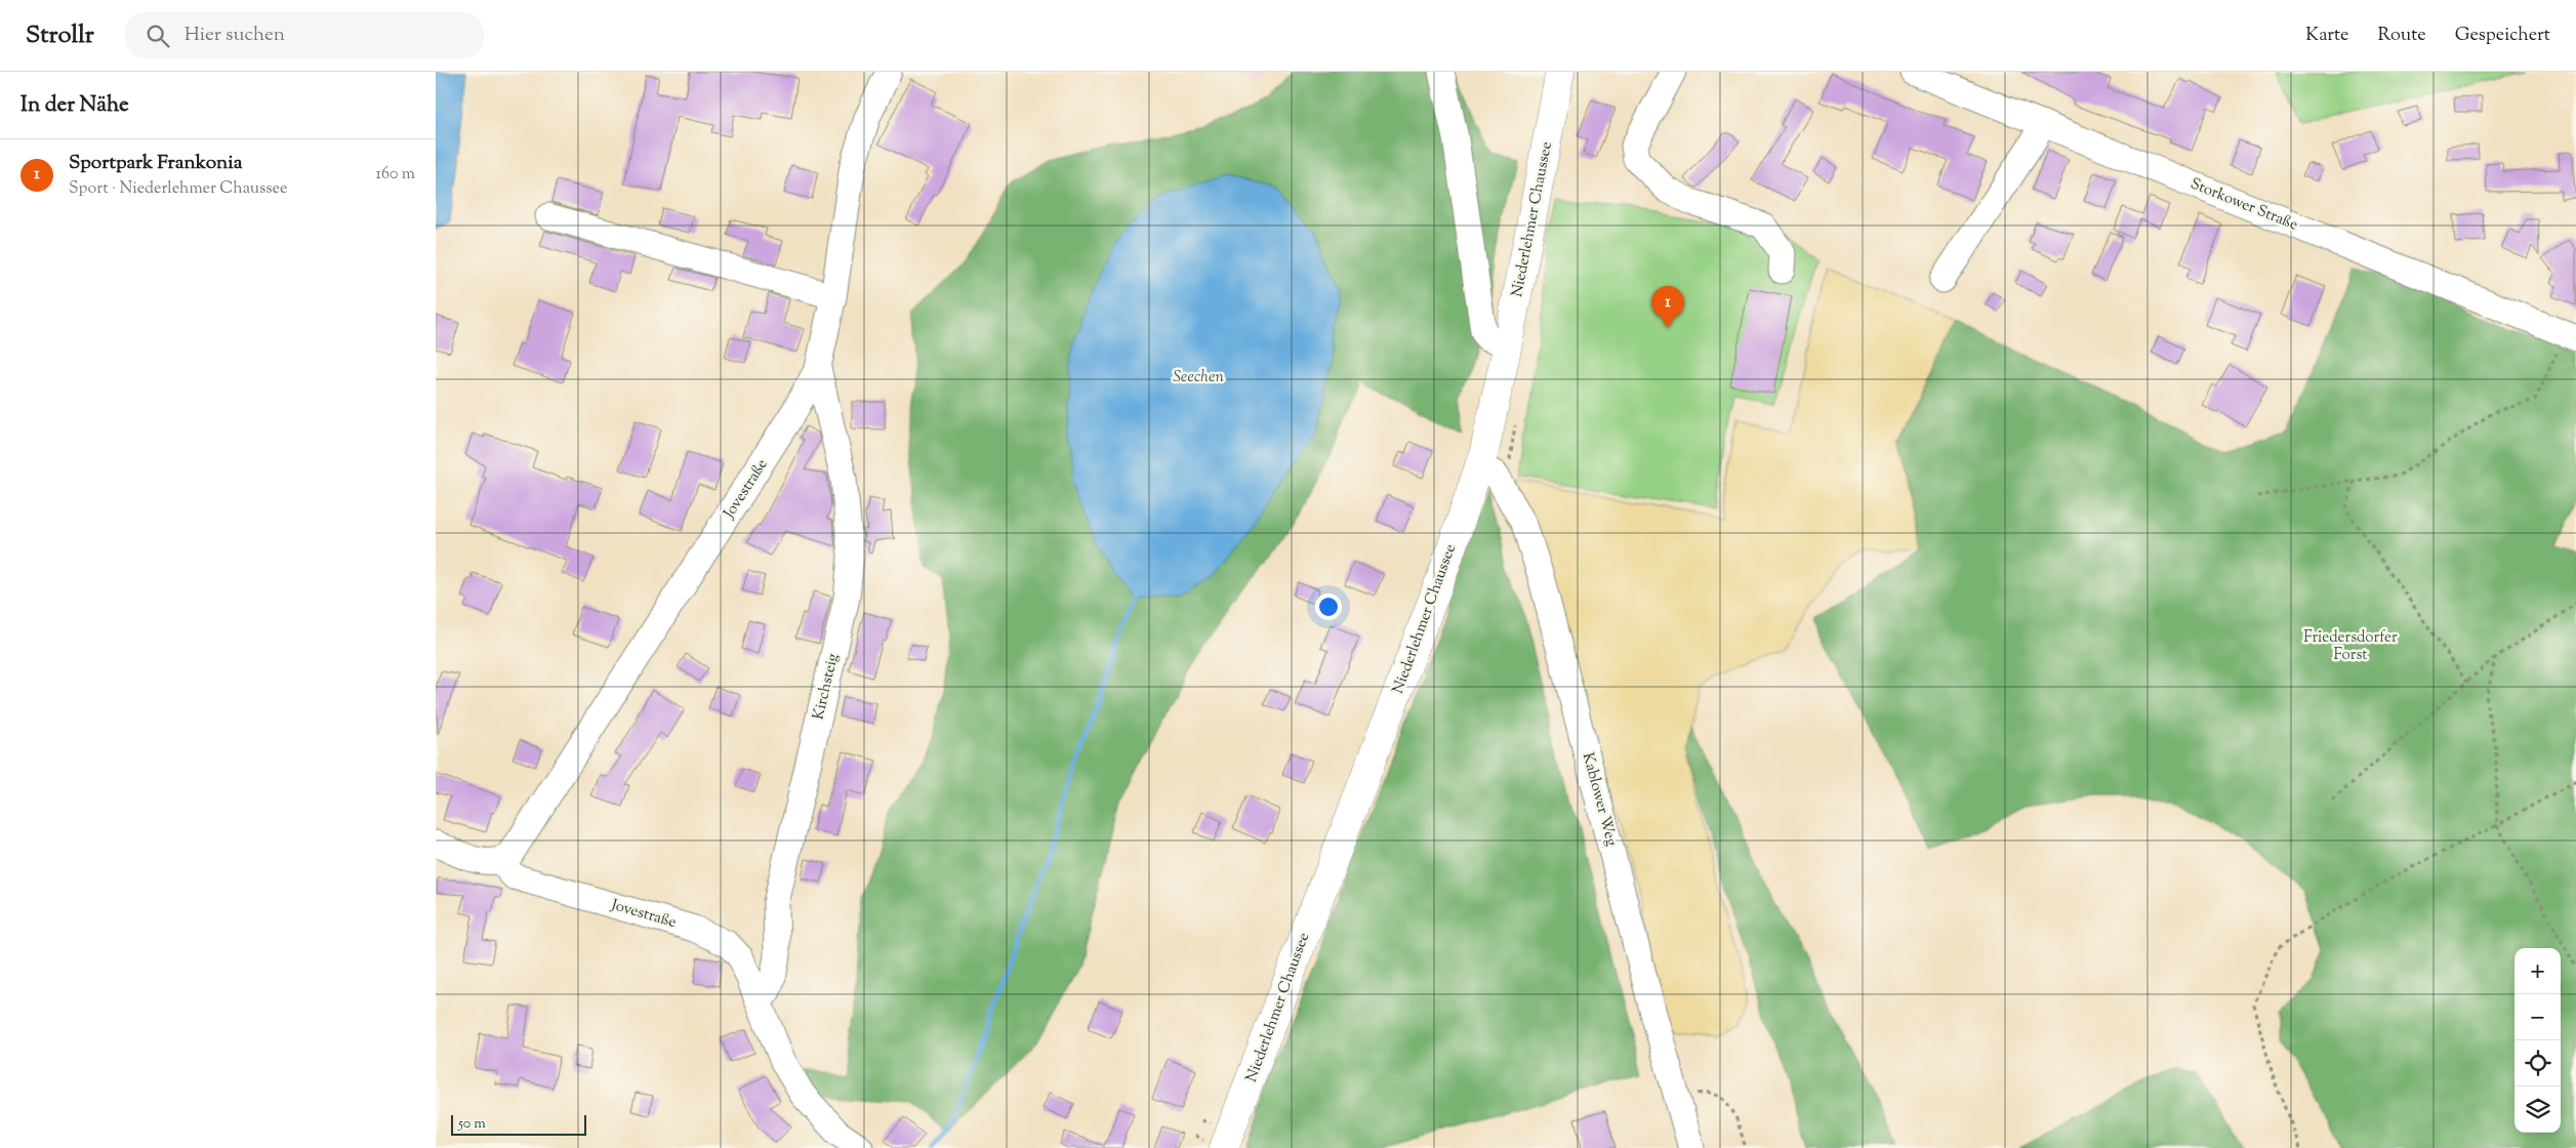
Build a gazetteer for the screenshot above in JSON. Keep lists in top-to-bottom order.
{
  "streets": {
    "main road": ["Niederlehmer Chaussee"],
    "street": [
      "Storkower Straße",
      "Jovestraße",
      "Kirchsteig",
      "Kablower Weg"
    ]
  },
  "crossings": [
    ["Niederlehmer Chaussee", "Kablower Weg"],
    ["Jovestraße", "Kirchsteig"]
  ],
  "water": ["Seechen"],
  "parks": ["Friedersdorfer Forst"],
  "scale_bar": "50 m",
  "page": {
    "header": "Strollr",
    "search": "Hier suchen",
    "nav": ["Karte", "Route", "Gespeichert"],
    "heading": "In der Nähe",
    "list": [
      {
        "mark": "1",
        "name": "Sportpark Frankonia",
        "note": "Sport · Niederlehmer Chaussee",
        "value": "160 m"
      }
    ],
    "pins": "1",
    "map_buttons": ["+", "−"],
    "scale": "50 m"
  }
}
